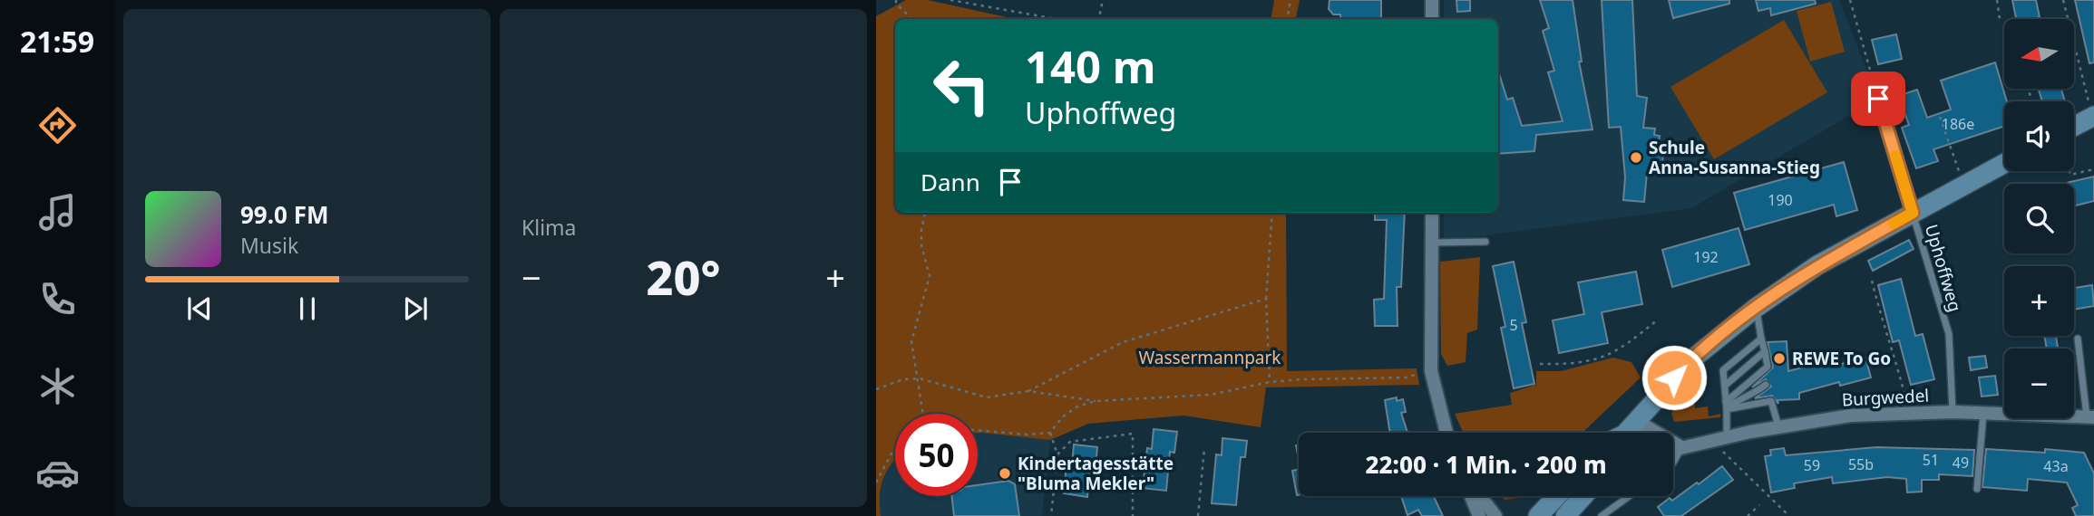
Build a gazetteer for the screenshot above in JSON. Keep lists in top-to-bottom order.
{
  "streets": {
    "street": ["Burgwedel"],
    "lane": ["Uphoffweg"]
  },
  "crossings": [
    ["Uphoffweg", "Burgwedel"]
  ],
  "parks": ["Wassermannpark"],
  "places": ["Schule Anna-Susanna-Stieg", "REWE To Go", "Kindertagesstätte \"Bluma Mekler\""],
  "house_numbers": [
    "186e",
    "190",
    "192",
    "5",
    "51",
    "49",
    "55b",
    "59",
    "43a"
  ],
  "north": "left",
  "page": {
    "tabs": "21:59",
    "tile": "Klima",
    "map_buttons": ["+", "−"],
    "turn": ["140 m", "Uphoffweg"],
    "then": "Dann",
    "song": ["99.0 FM", "Musik"],
    "heat": ["−", "20°", "+"],
    "limit": "50",
    "trip": "22:00 · 1 Min. · 200 m"
  }
}
